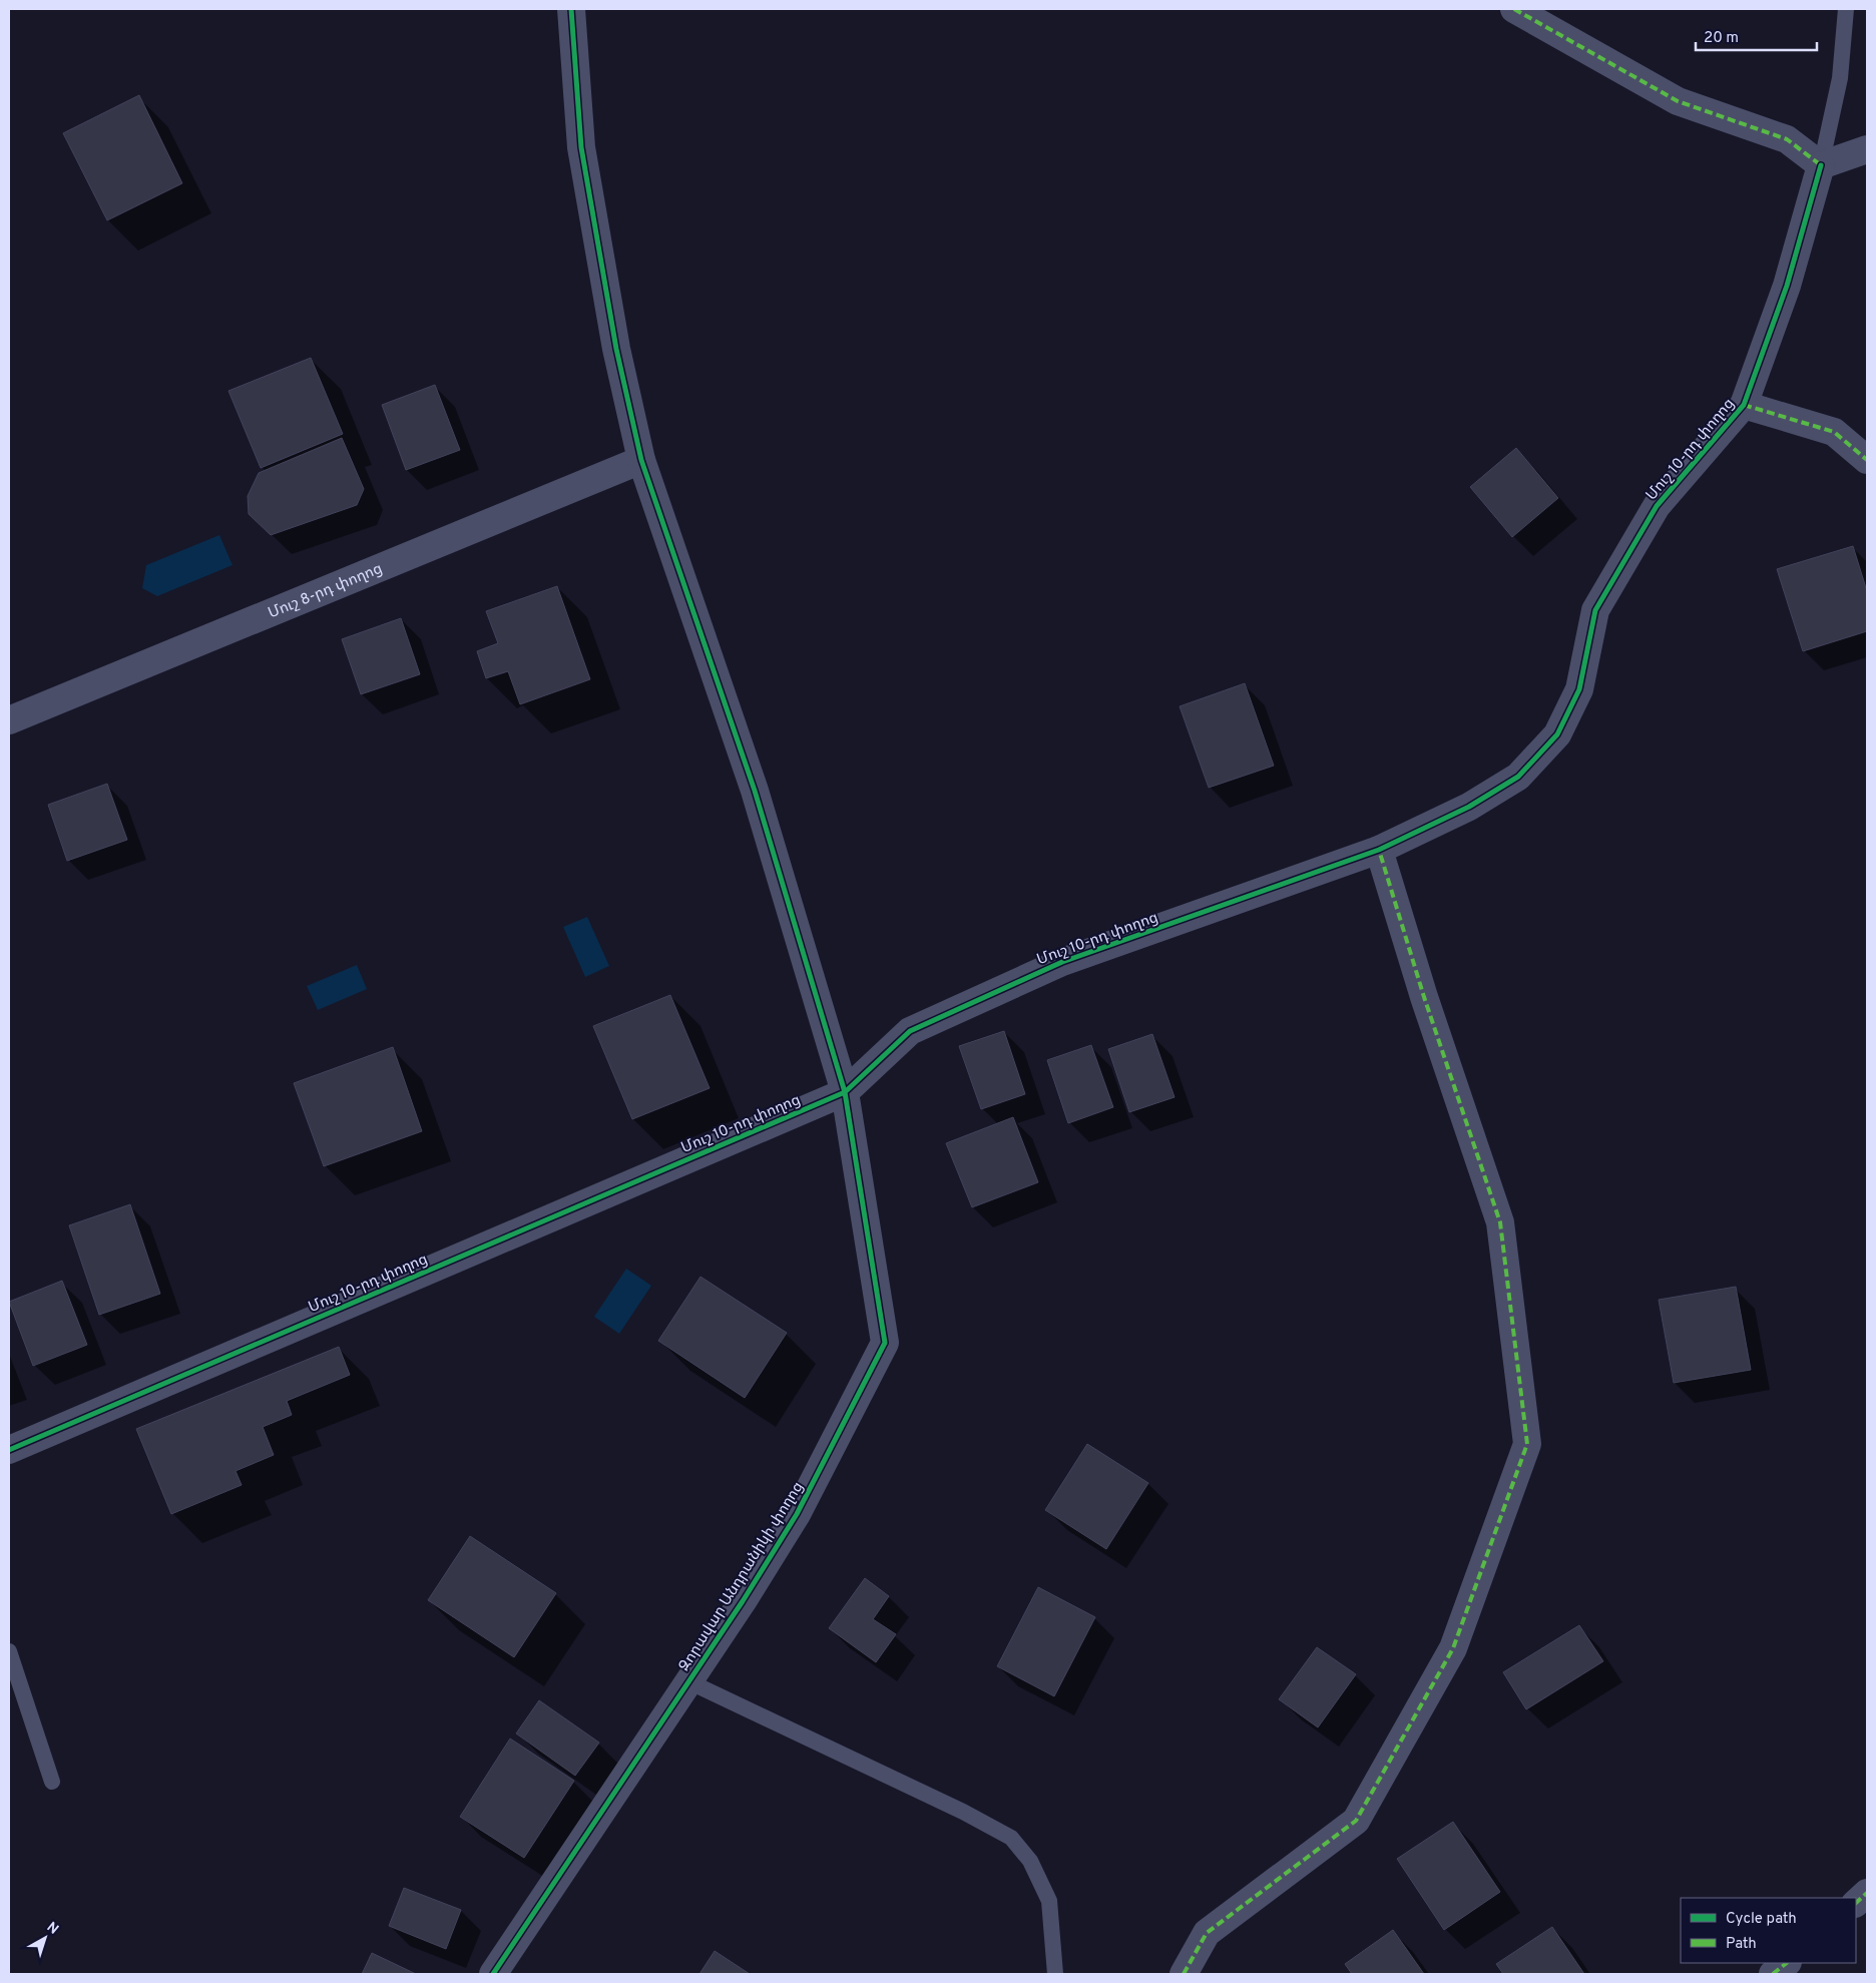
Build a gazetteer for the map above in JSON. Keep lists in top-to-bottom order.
{
  "streets": {
    "street": ["Մուշ 10-րդ փողոց", "Մուշ 8-րդ փողոց", "Զորավար Անդրանիկի փողոց"]
  },
  "crossings": [
    ["Մուշ 10-րդ փողոց", "Զորավար Անդրանիկի փողոց"],
    ["Մուշ 8-րդ փողոց", "Զորավար Անդրանիկի փողոց"]
  ],
  "legend": ["Cycle path", "Path"],
  "scale_bar": "20 m",
  "north": "top right"
}
